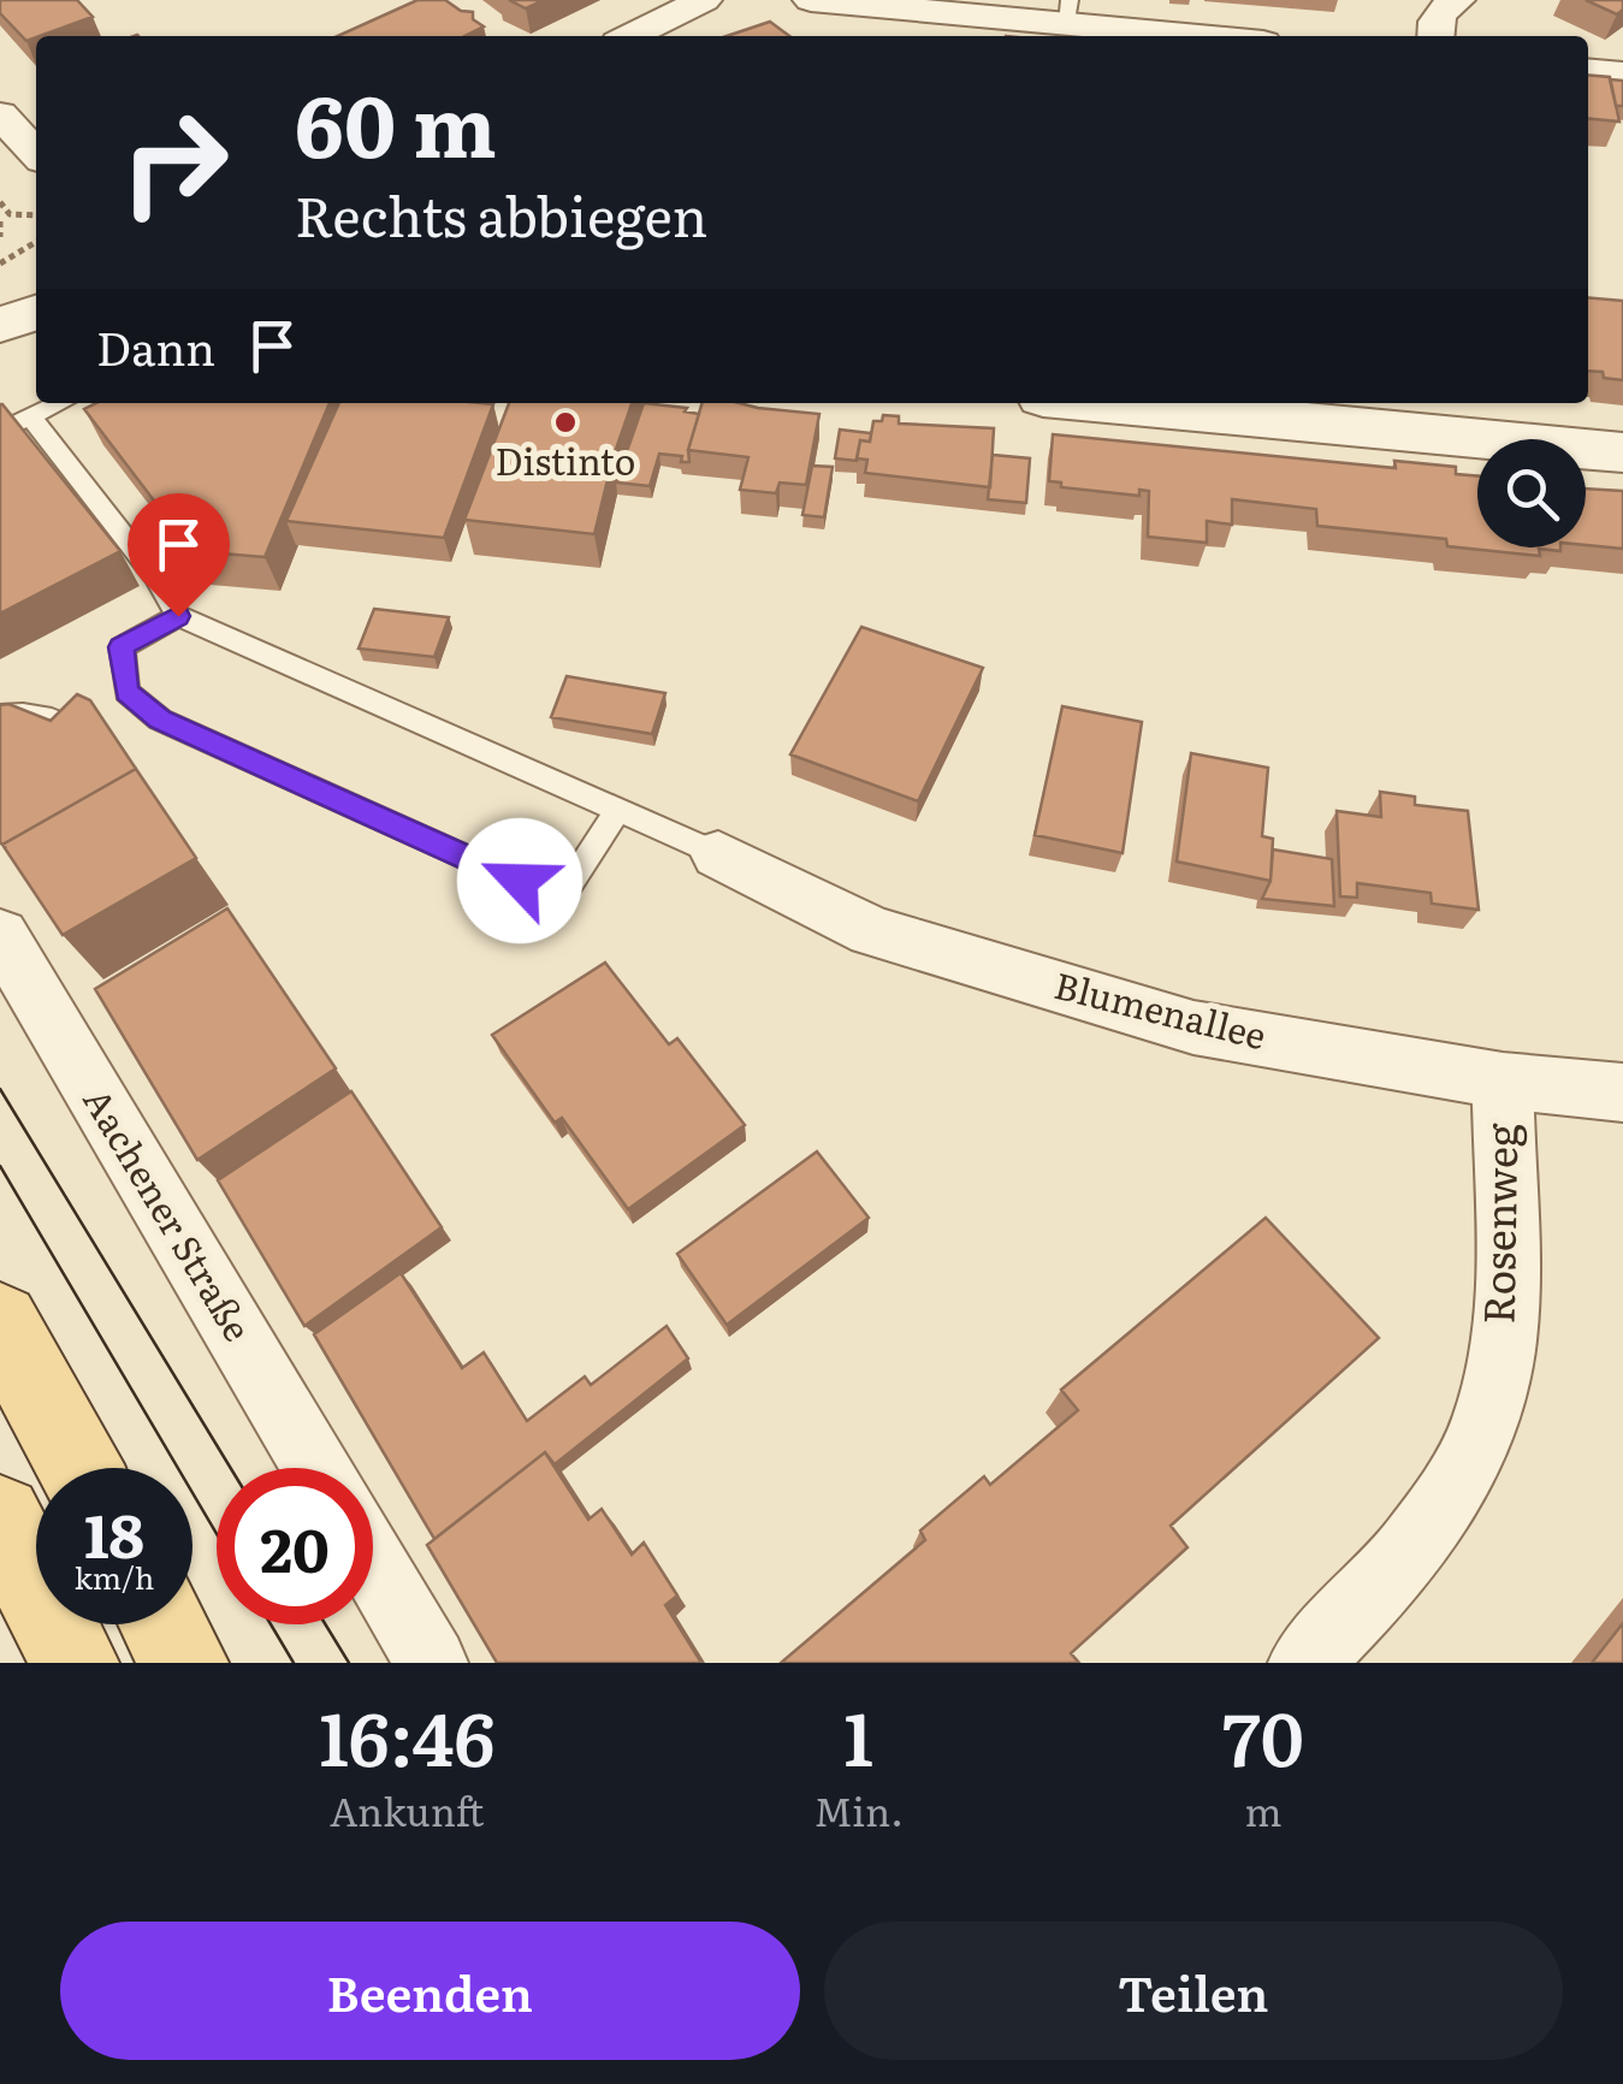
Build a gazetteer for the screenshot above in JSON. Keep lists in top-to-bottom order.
{
  "streets": {
    "street": ["Blumenallee", "Aachener Straße", "Rosenweg"]
  },
  "crossings": [
    ["Blumenallee", "Rosenweg"]
  ],
  "places": ["Distinto"],
  "page": {
    "turn": ["60 m", "Rechts abbiegen"],
    "then": "Dann",
    "speed": "18 km/h",
    "limit": "20",
    "eta": [
      "16:46",
      "Ankunft",
      "1",
      "Min.",
      "70",
      "m"
    ],
    "buttons": ["Beenden", "Teilen"]
  }
}
